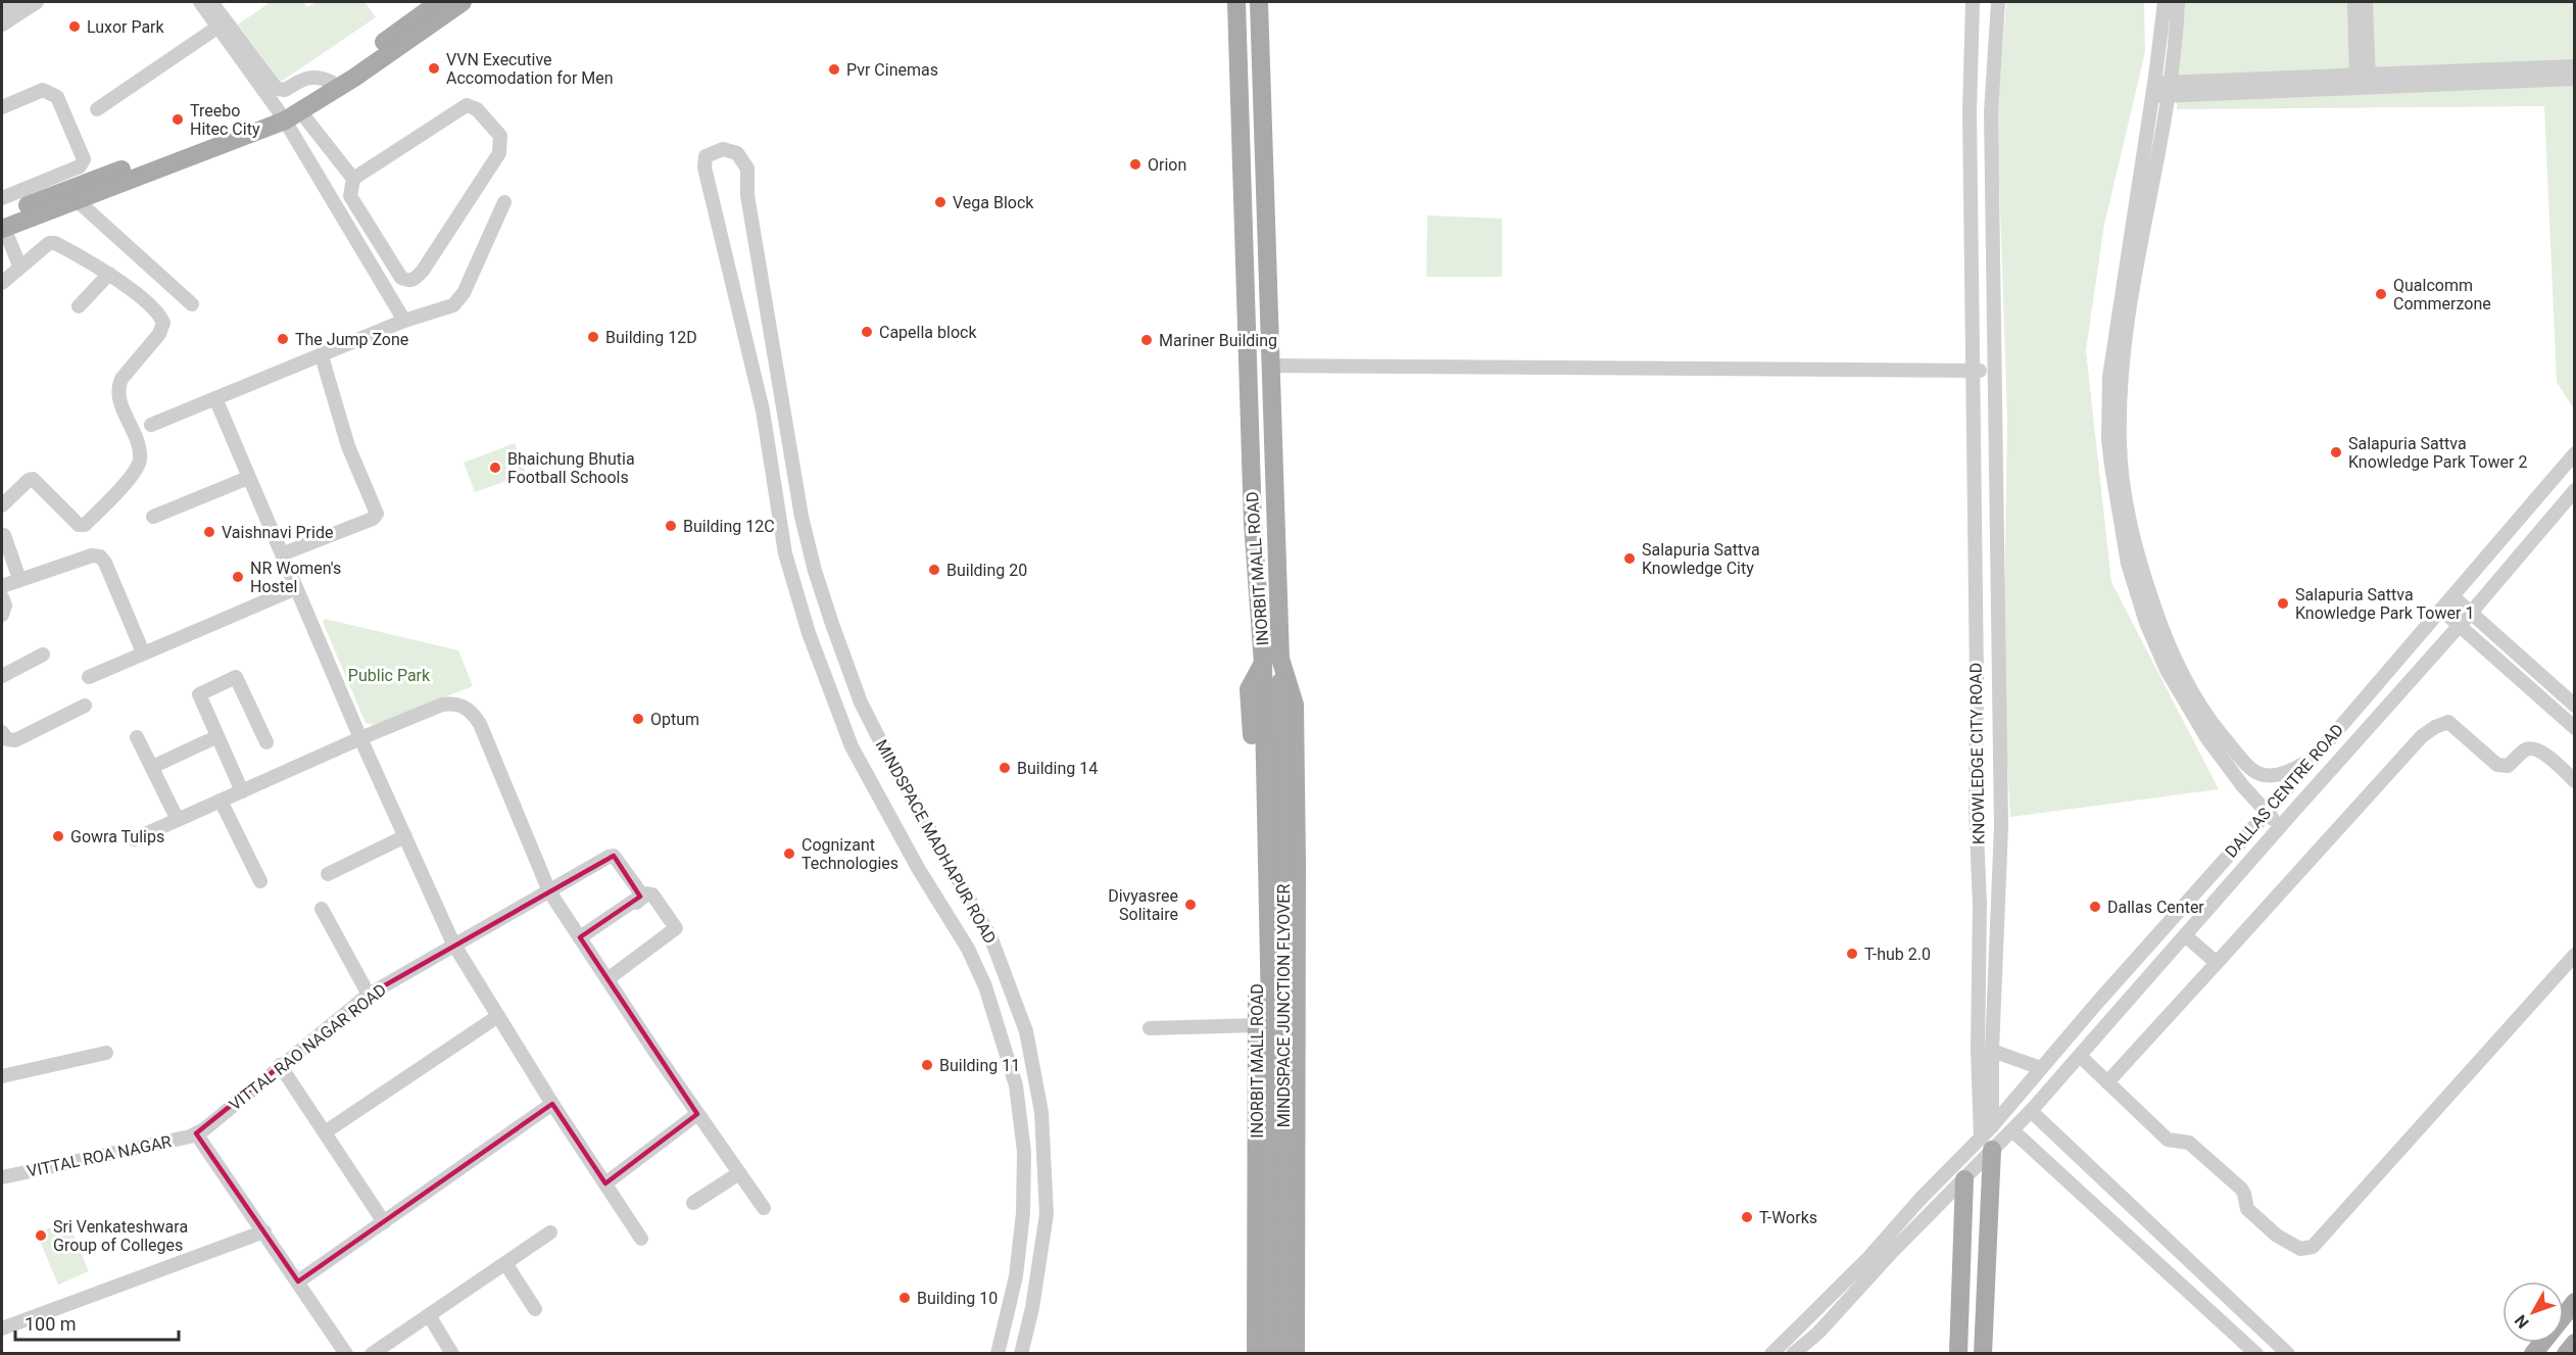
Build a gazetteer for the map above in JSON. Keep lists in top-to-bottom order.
{
  "streets": {
    "main road": ["INORBIT MALL ROAD", "MINDSPACE JUNCTION FLYOVER"],
    "street": [
      "KNOWLEDGE CITY ROAD",
      "DALLAS CENTRE ROAD",
      "MINDSPACE MADHAPUR ROAD",
      "VITTAL RAO NAGAR ROAD",
      "VITTAL ROA NAGAR"
    ]
  },
  "crossings": [
    ["INORBIT MALL ROAD", "MINDSPACE JUNCTION FLYOVER"],
    ["KNOWLEDGE CITY ROAD", "DALLAS CENTRE ROAD"],
    ["VITTAL RAO NAGAR ROAD", "VITTAL ROA NAGAR"]
  ],
  "parks": ["Public Park"],
  "places": [
    "Luxor Park",
    "VVN Executive Accomodation for Men",
    "Pvr Cinemas",
    "Treebo Hitec City",
    "Orion",
    "Vega Block",
    "Qualcomm Commerzone",
    "Capella block",
    "Building 12D",
    "The Jump Zone",
    "Mariner Building",
    "Salapuria Sattva Knowledge Park Tower 2",
    "Bhaichung Bhutia Football Schools",
    "Building 12C",
    "Vaishnavi Pride",
    "Salapuria Sattva Knowledge City",
    "Building 20",
    "NR Women's Hostel",
    "Salapuria Sattva Knowledge Park Tower 1",
    "Optum",
    "Building 14",
    "Gowra Tulips",
    "Cognizant Technologies",
    "Divyasree Solitaire",
    "Dallas Center",
    "T-hub 2.0",
    "Building 11",
    "T-Works",
    "Sri Venkateshwara Group of Colleges",
    "Building 10"
  ],
  "scale_bar": "100 m",
  "north": "bottom left"
}
